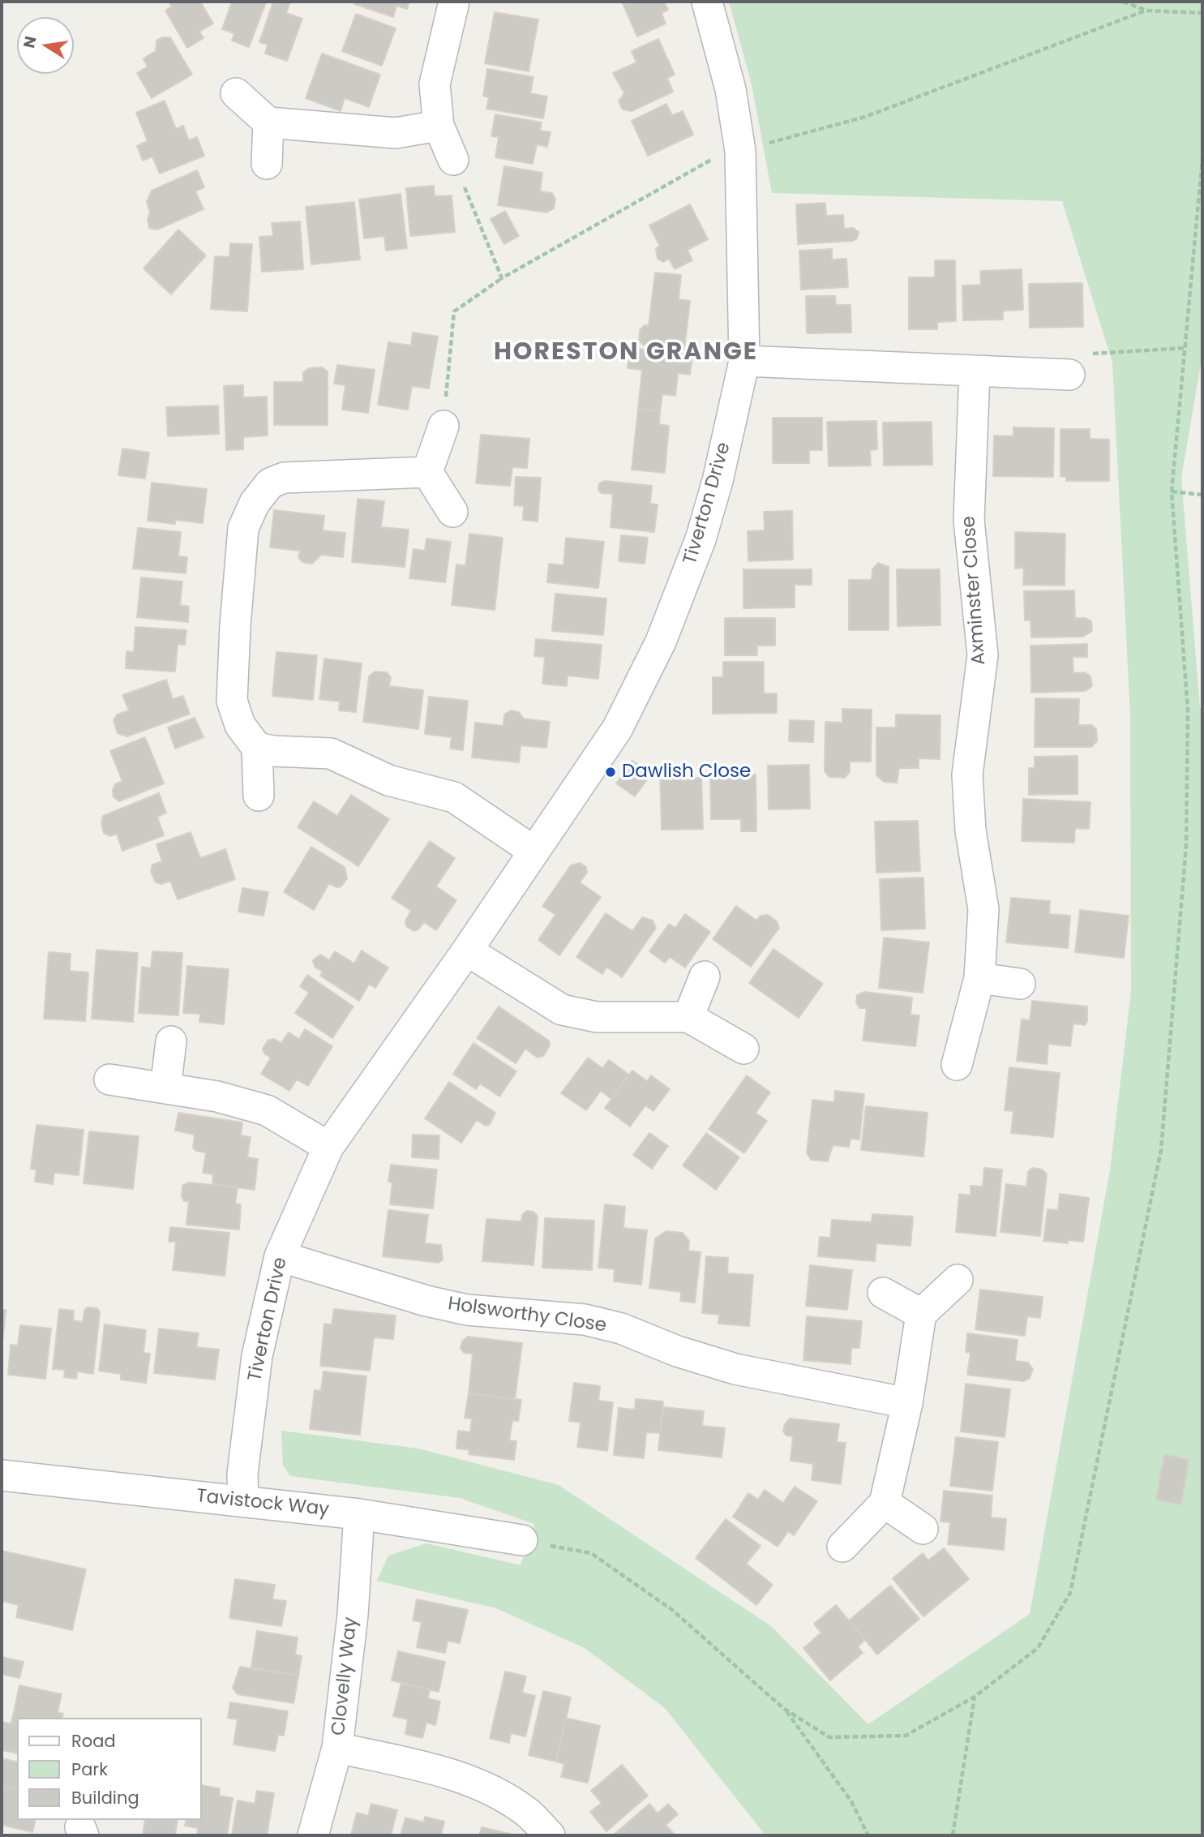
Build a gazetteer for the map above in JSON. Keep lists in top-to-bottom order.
{
  "streets": {
    "street": [
      "Tiverton Drive",
      "Axminster Close",
      "Holsworthy Close",
      "Tavistock Way",
      "Clovelly Way"
    ]
  },
  "crossings": [
    ["Tiverton Drive", "Holsworthy Close"],
    ["Tiverton Drive", "Tavistock Way"],
    ["Tavistock Way", "Clovelly Way"]
  ],
  "districts": ["HORESTON GRANGE"],
  "places": ["Dawlish Close"],
  "legend": ["Road", "Park", "Building"],
  "north": "left"
}
